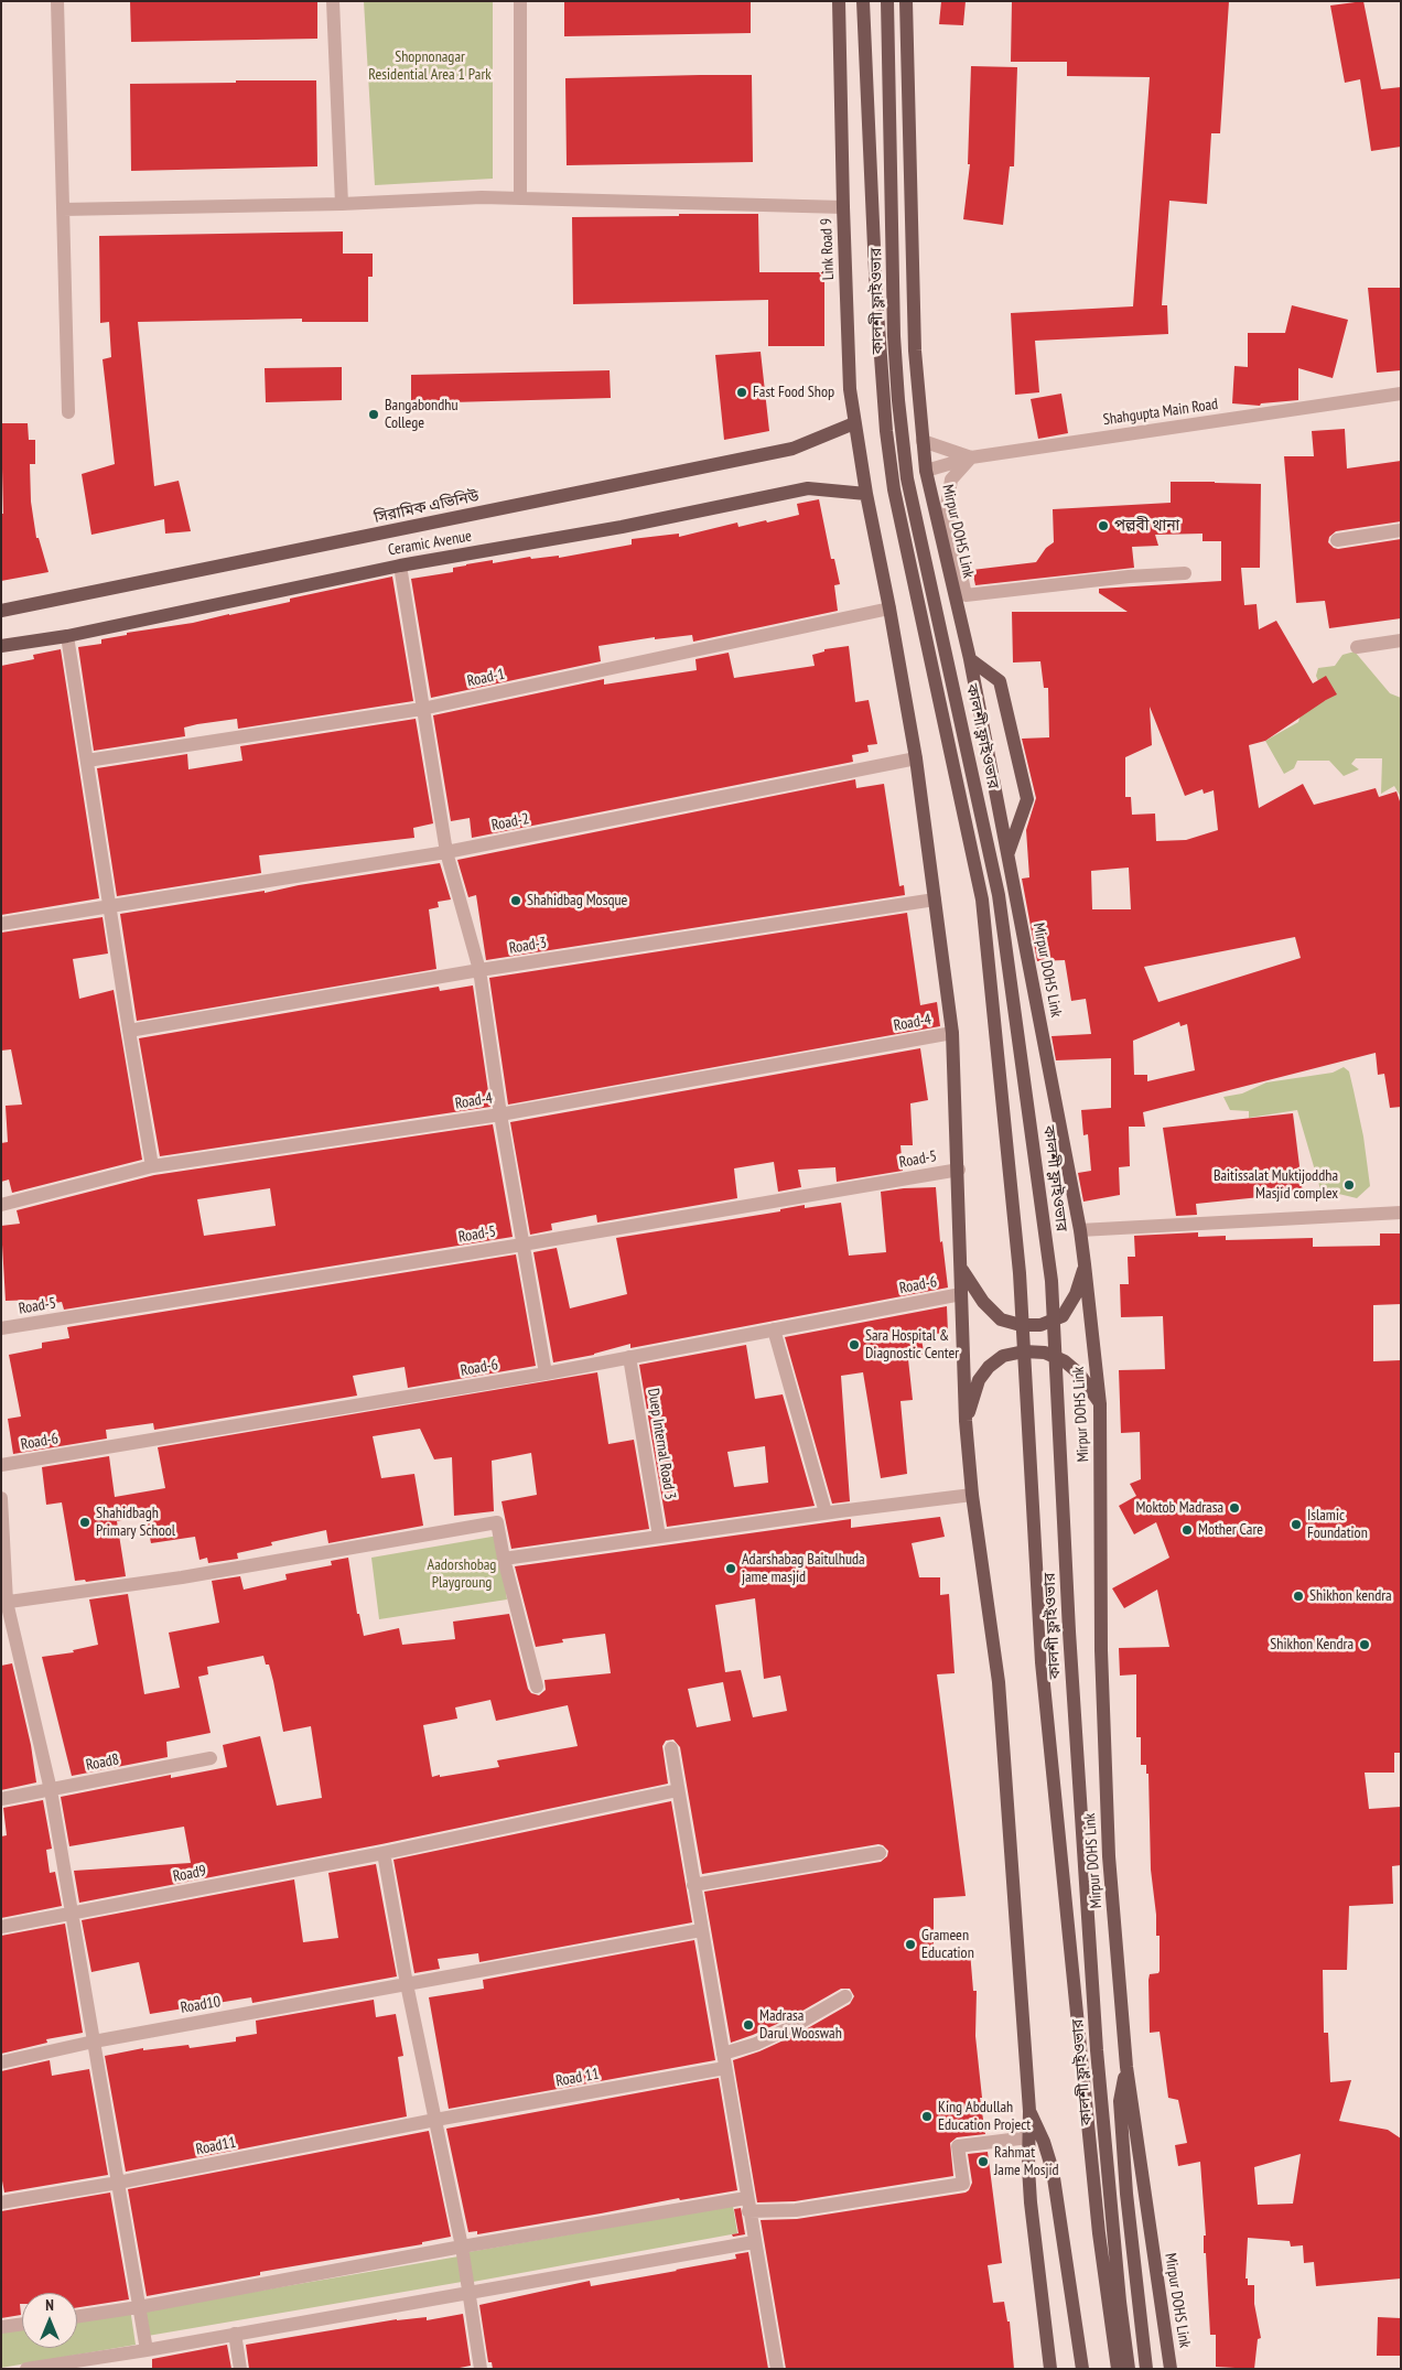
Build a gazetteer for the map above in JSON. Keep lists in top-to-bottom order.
{
  "streets": {
    "main road": [
      "Link Road 9",
      "কালশী ফ্লাইওভার",
      "সিরামিক এভিনিউ",
      "Mirpur DOHS Link",
      "Ceramic Avenue"
    ],
    "street": [
      "Shahgupta Main Road",
      "Road-1",
      "Road-2",
      "Road-3",
      "Road-4",
      "Road-5",
      "Road-6",
      "Duep Internal Road 3",
      "Road8",
      "Road9",
      "Road10",
      "Road 11",
      "Road11"
    ]
  },
  "crossings": [
    ["Link Road 9", "সিরামিক এভিনিউ"],
    ["Link Road 9", "Ceramic Avenue"],
    ["Shahgupta Main Road", "Mirpur DOHS Link"],
    ["Road-6", "Duep Internal Road 3"],
    ["Road 11", "Road11"]
  ],
  "parks": ["Shopnonagar Residential Area 1 Park", "Aadorshobag Playgroung"],
  "places": [
    "Fast Food Shop",
    "Bangabondhu College",
    "পল্লবী থানা",
    "Shahidbag Mosque",
    "Baitissalat Muktijoddha Masjid complex",
    "Sara Hospital & Diagnostic Center",
    "Moktob Madrasa",
    "Shahidbagh Primary School",
    "Islamic Foundation",
    "Mother Care",
    "Adarshabag Baitulhuda jame masjid",
    "Shikhon kendra",
    "Shikhon Kendra",
    "Grameen Education",
    "Madrasa Darul Wooswah",
    "King Abdullah Education Project",
    "Rahmat Jame Mosjid"
  ],
  "north": "top"
}
